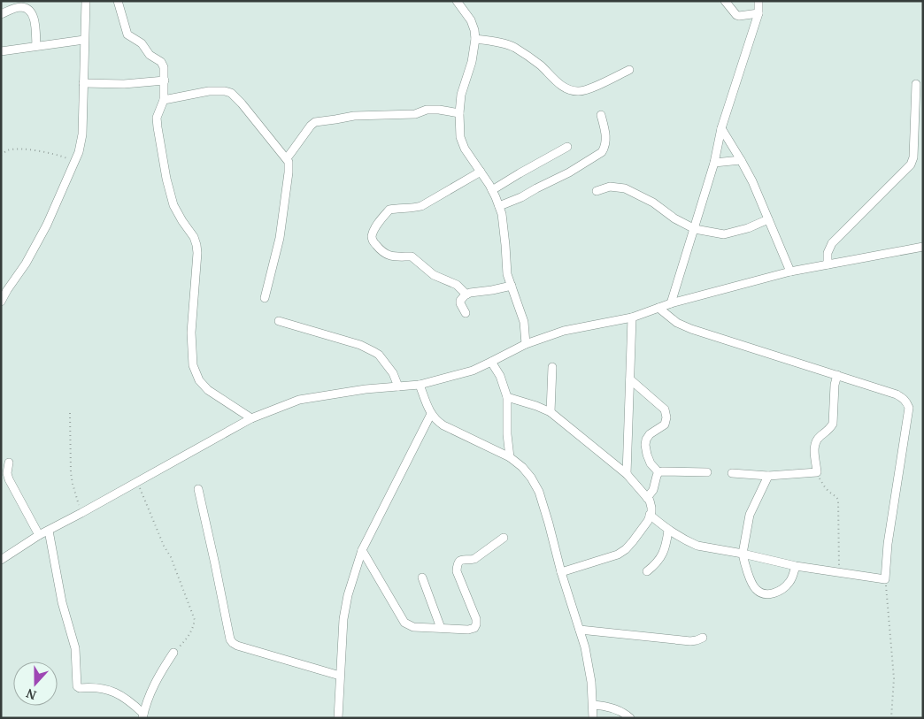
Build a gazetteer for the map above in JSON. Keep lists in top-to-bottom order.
{
  "north": "bottom"
}
